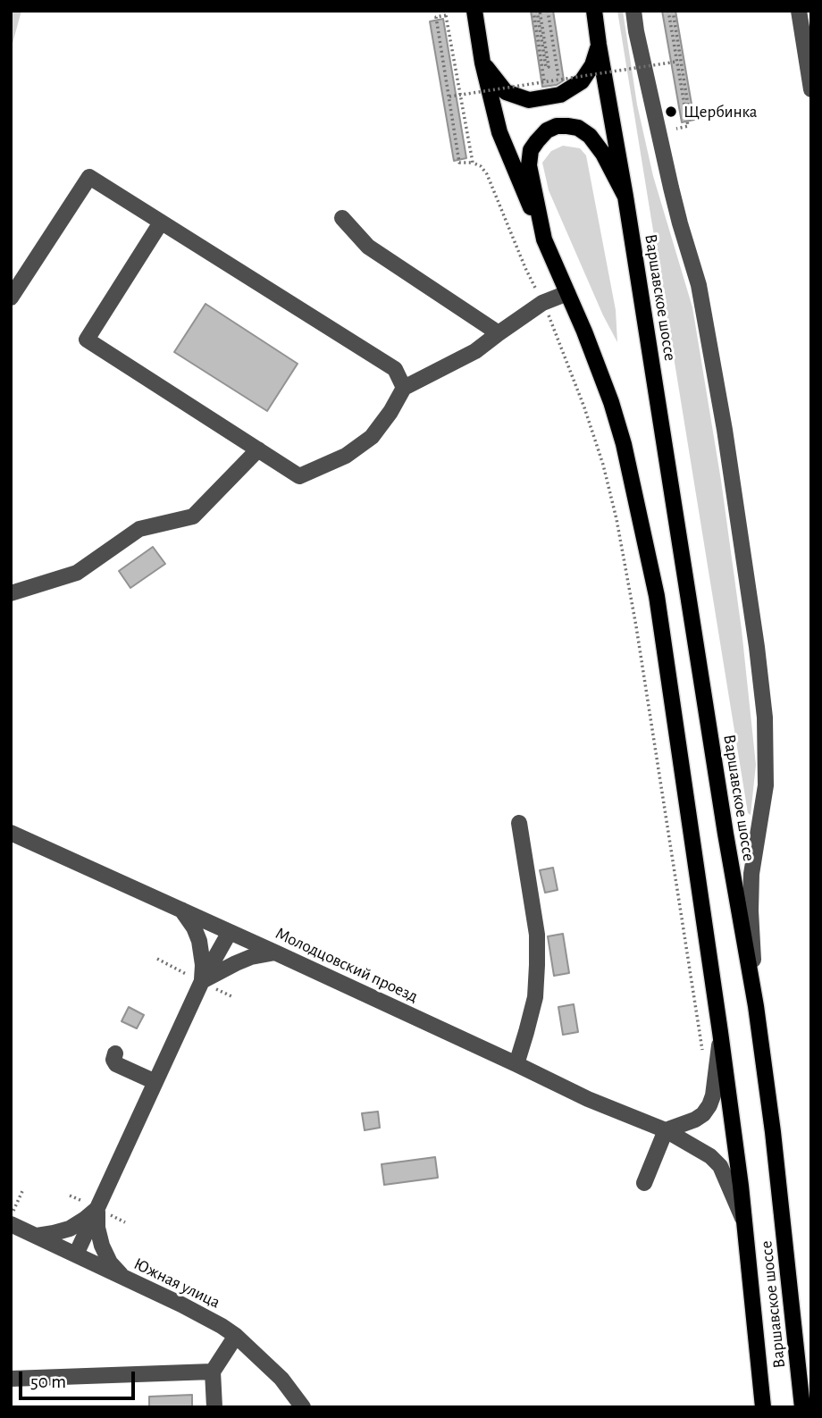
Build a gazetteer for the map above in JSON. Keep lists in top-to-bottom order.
{
  "streets": {
    "main road": ["Варшавское шоссе"],
    "street": ["Молодцовский проезд", "Южная улица"]
  },
  "crossings": [
    ["Варшавское шоссе", "Молодцовский проезд"]
  ],
  "places": ["Щербинка"],
  "scale_bar": "50 m"
}
